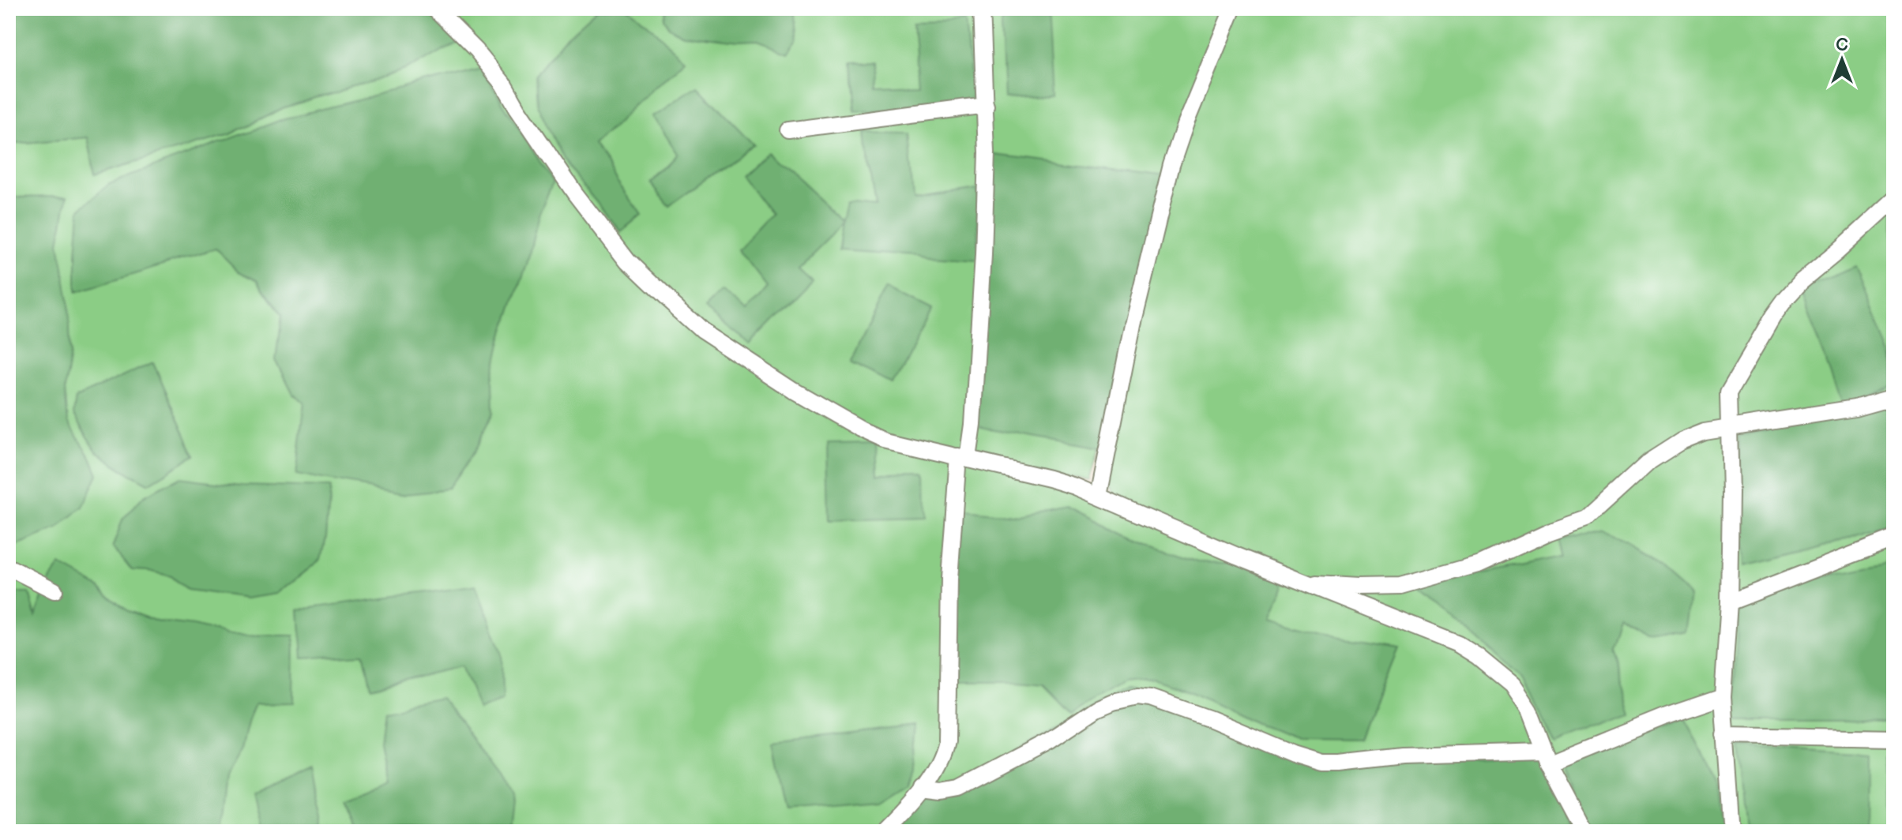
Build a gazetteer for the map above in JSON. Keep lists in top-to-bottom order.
{
  "north": "top"
}
